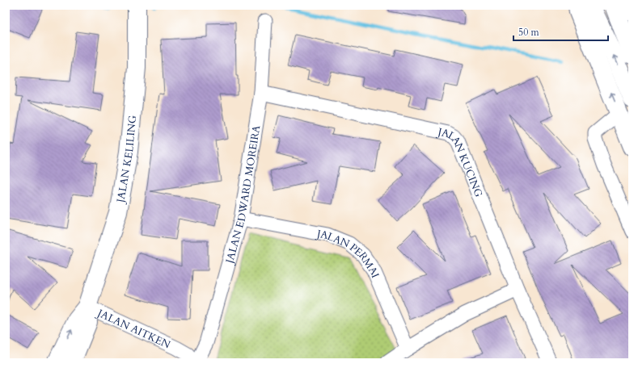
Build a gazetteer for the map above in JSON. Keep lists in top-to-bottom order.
{
  "streets": {
    "main road": ["JALAN KELILING"],
    "street": [
      "JALAN KUCING",
      "JALAN EDWARD MOREIRA",
      "JALAN PERMAI",
      "JALAN AITKEN"
    ]
  },
  "crossings": [
    ["JALAN KELILING", "JALAN AITKEN"],
    ["JALAN KUCING", "JALAN EDWARD MOREIRA"],
    ["JALAN EDWARD MOREIRA", "JALAN PERMAI"],
    ["JALAN EDWARD MOREIRA", "JALAN AITKEN"]
  ],
  "scale_bar": "50 m"
}
